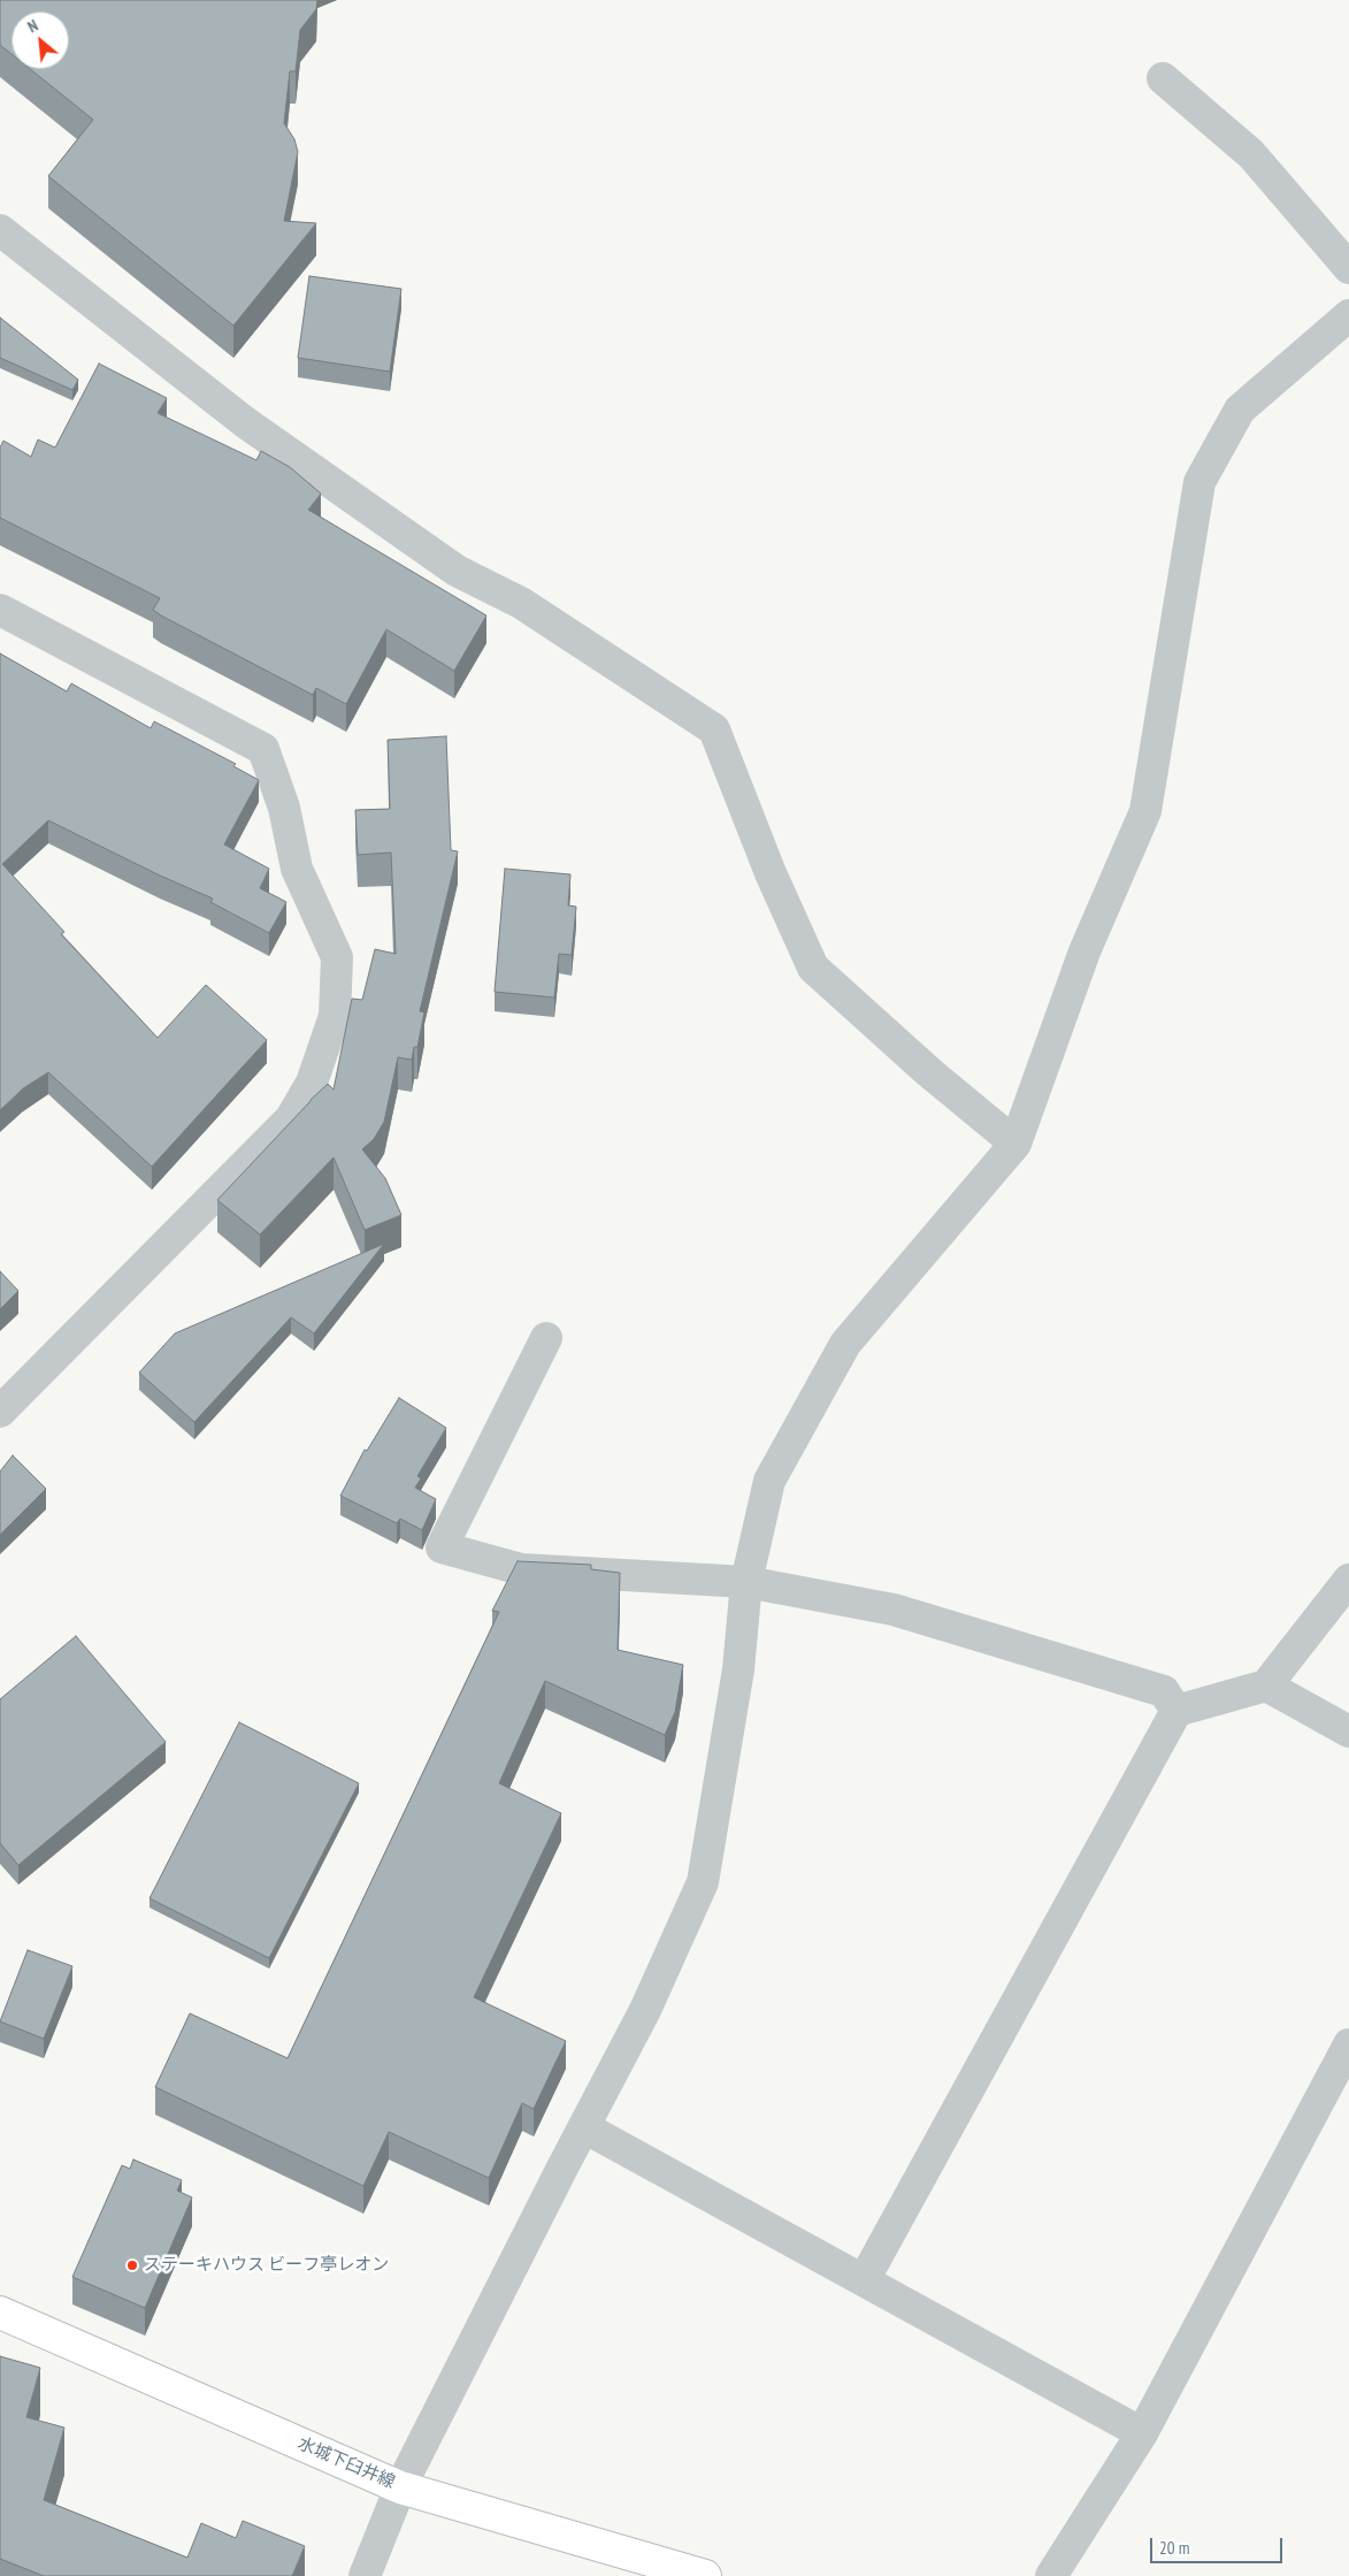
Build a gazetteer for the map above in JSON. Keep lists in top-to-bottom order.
{
  "streets": {
    "main road": ["水城下臼井線"]
  },
  "places": ["ステーキハウス ビーフ亭レオン"],
  "scale_bar": "20 m",
  "north": "top left"
}
